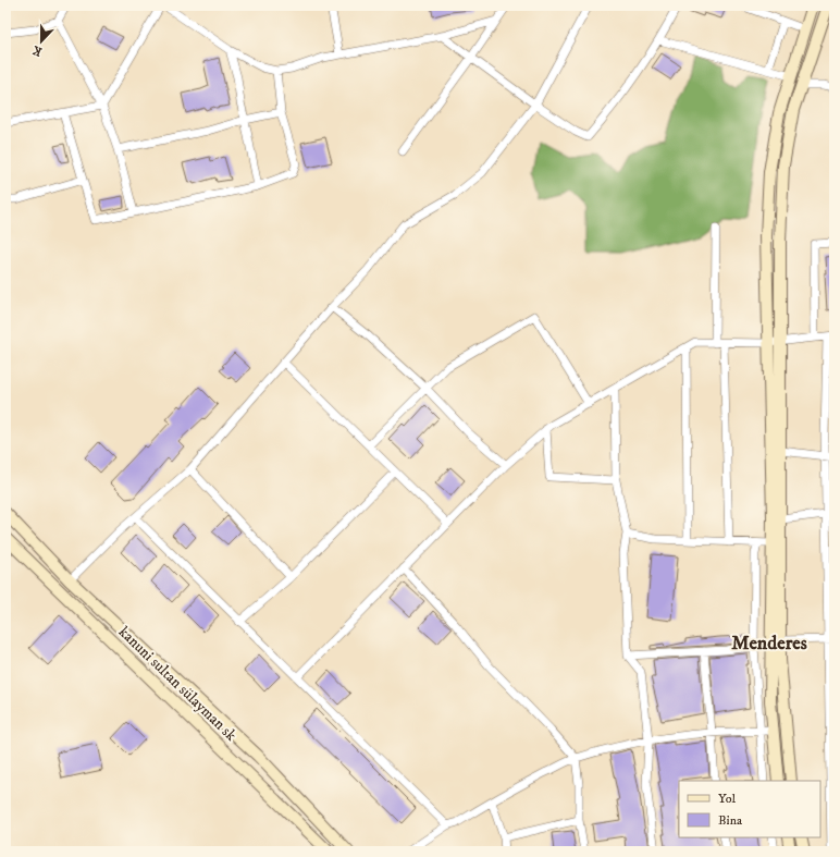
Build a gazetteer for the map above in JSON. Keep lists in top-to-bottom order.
{
  "streets": {
    "main road": ["kanuni sultan sülayman sk"]
  },
  "districts": ["Menderes"],
  "legend": ["Yol", "Bina"],
  "north": "bottom"
}
